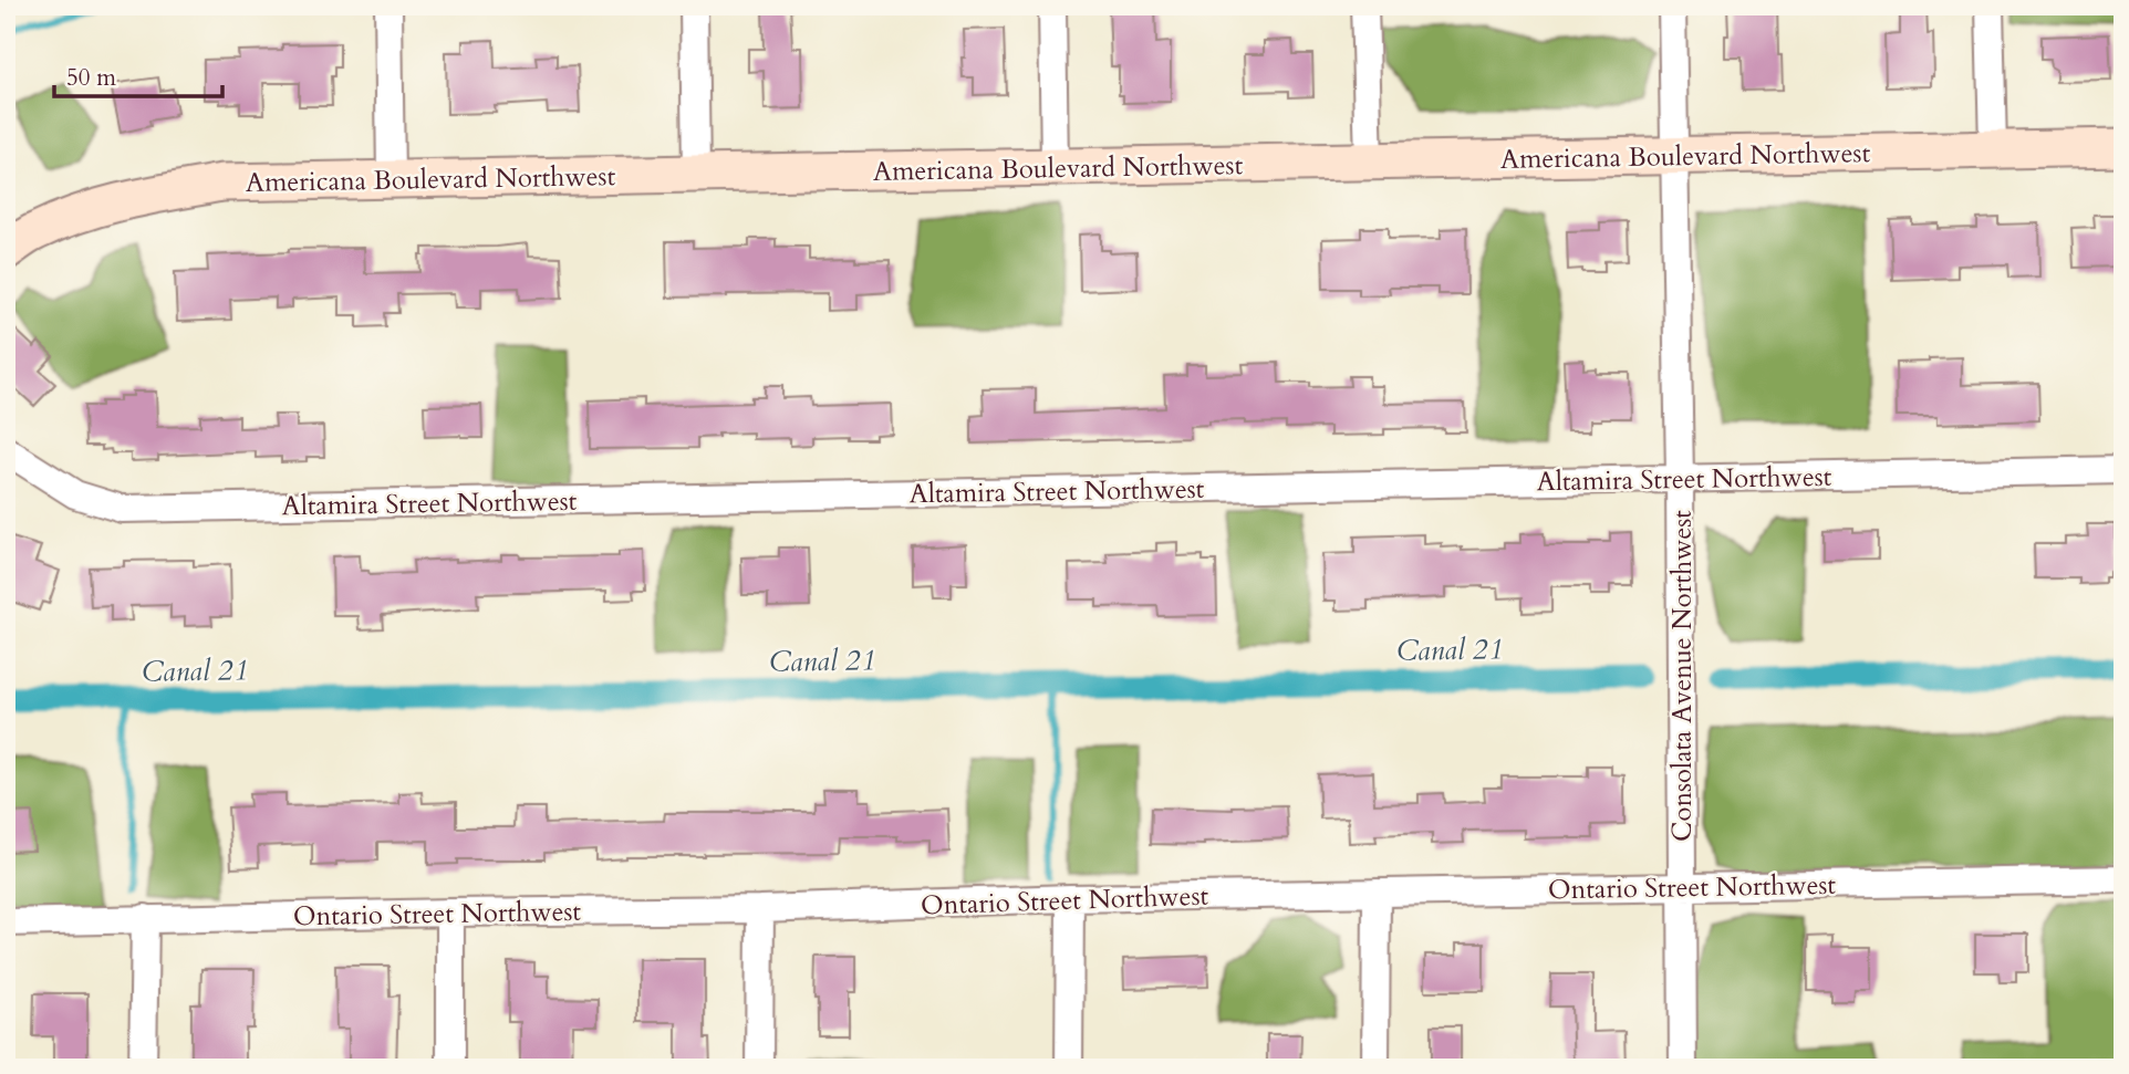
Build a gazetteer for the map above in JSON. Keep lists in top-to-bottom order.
{
  "streets": {
    "street": [
      "Americana Boulevard Northwest",
      "Altamira Street Northwest",
      "Consolata Avenue Northwest",
      "Ontario Street Northwest"
    ]
  },
  "crossings": [
    ["Americana Boulevard Northwest", "Consolata Avenue Northwest"],
    ["Altamira Street Northwest", "Consolata Avenue Northwest"],
    ["Consolata Avenue Northwest", "Ontario Street Northwest"]
  ],
  "water": ["Canal 21"],
  "scale_bar": "50 m"
}
